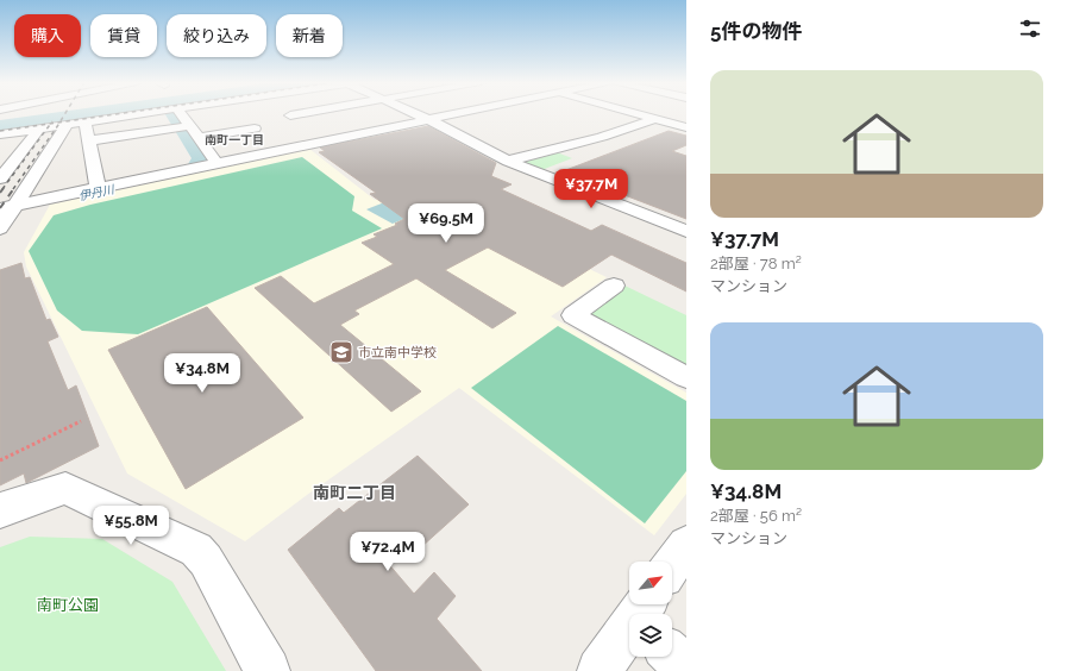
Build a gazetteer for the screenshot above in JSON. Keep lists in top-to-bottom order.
{
  "districts": ["南町一丁目", "南町二丁目"],
  "water": ["伊丹川"],
  "parks": ["南町公園"],
  "places": {
    "school or university": ["市立南中学校"]
  },
  "north": "top right",
  "page": {
    "heading": "5件の物件",
    "chip": [
      "購入",
      "賃貸",
      "絞り込み",
      "新着"
    ],
    "list": [
      {
        "name": "¥37.7M",
        "note": "2部屋 · 78 m² · マンション"
      },
      {
        "name": "¥34.8M",
        "note": "2部屋 · 56 m² · マンション"
      }
    ],
    "price": [
      "¥37.7M",
      "¥69.5M",
      "¥34.8M",
      "¥55.8M",
      "¥72.4M"
    ]
  }
}
